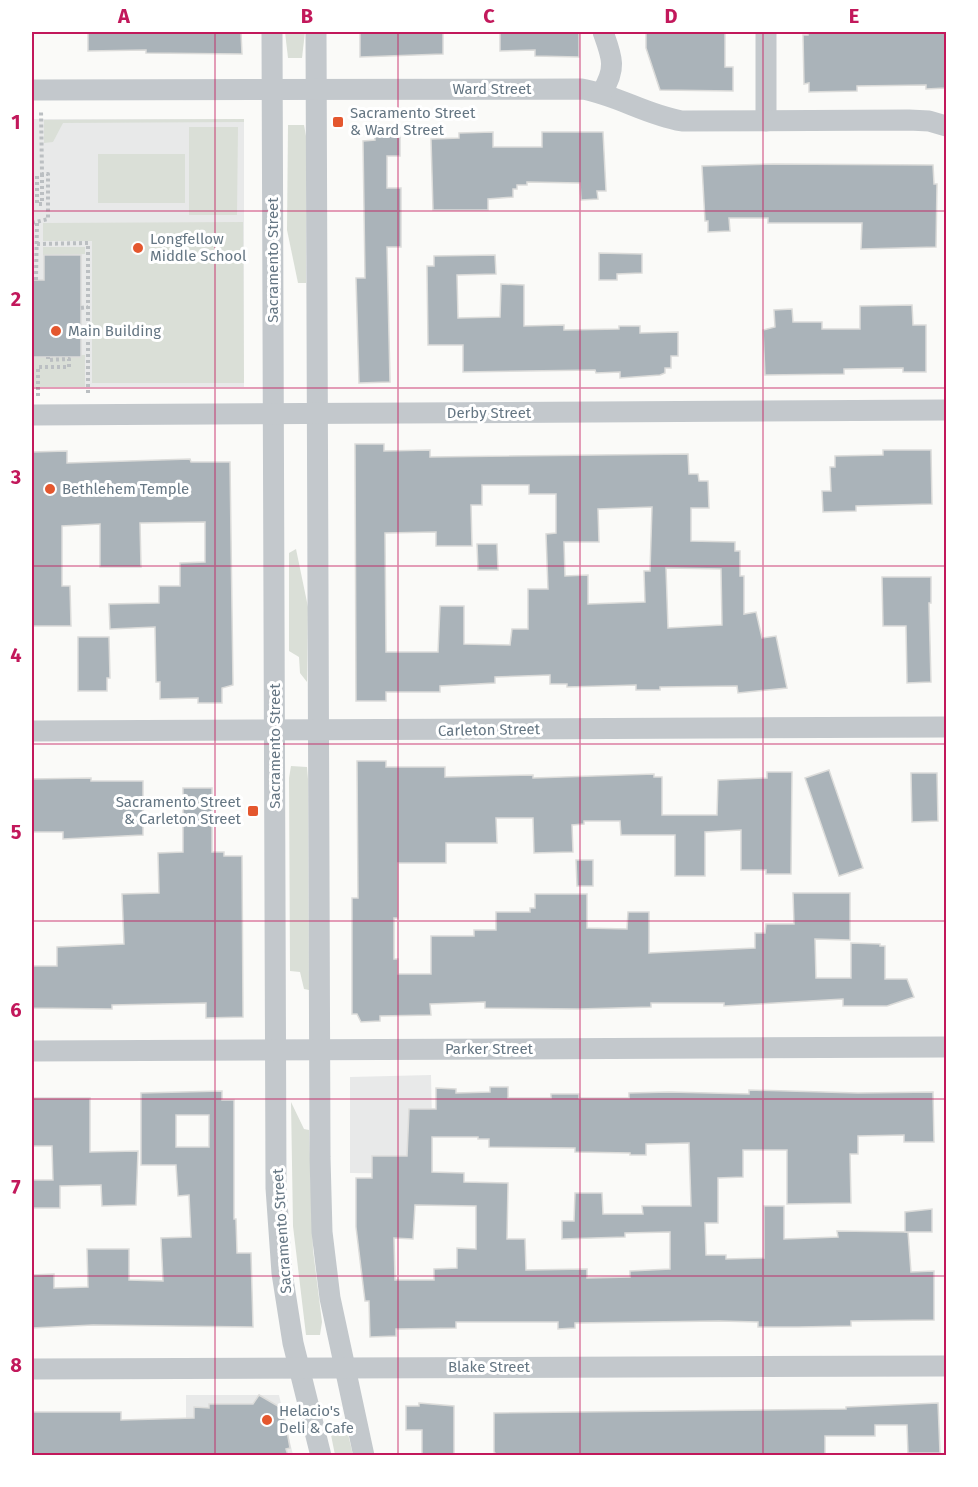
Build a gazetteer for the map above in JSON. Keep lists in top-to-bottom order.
{
  "streets": {
    "street": [
      "Ward Street",
      "Sacramento Street",
      "Derby Street",
      "Carleton Street",
      "Parker Street",
      "Blake Street"
    ]
  },
  "crossings": [
    ["Ward Street", "Sacramento Street"],
    ["Sacramento Street", "Derby Street"],
    ["Sacramento Street", "Carleton Street"],
    ["Sacramento Street", "Parker Street"],
    ["Sacramento Street", "Blake Street"]
  ],
  "places": {
    "transit": ["Sacramento Street & Ward Street", "Sacramento Street & Carleton Street"],
    "other": [
      "Longfellow Middle School",
      "Main Building",
      "Bethlehem Temple",
      "Helacio's Deli & Cafe"
    ]
  },
  "grid": {
    "columns": [
      "A",
      "B",
      "C",
      "D",
      "E"
    ],
    "rows": [
      "1",
      "2",
      "3",
      "4",
      "5",
      "6",
      "7",
      "8"
    ]
  }
}
